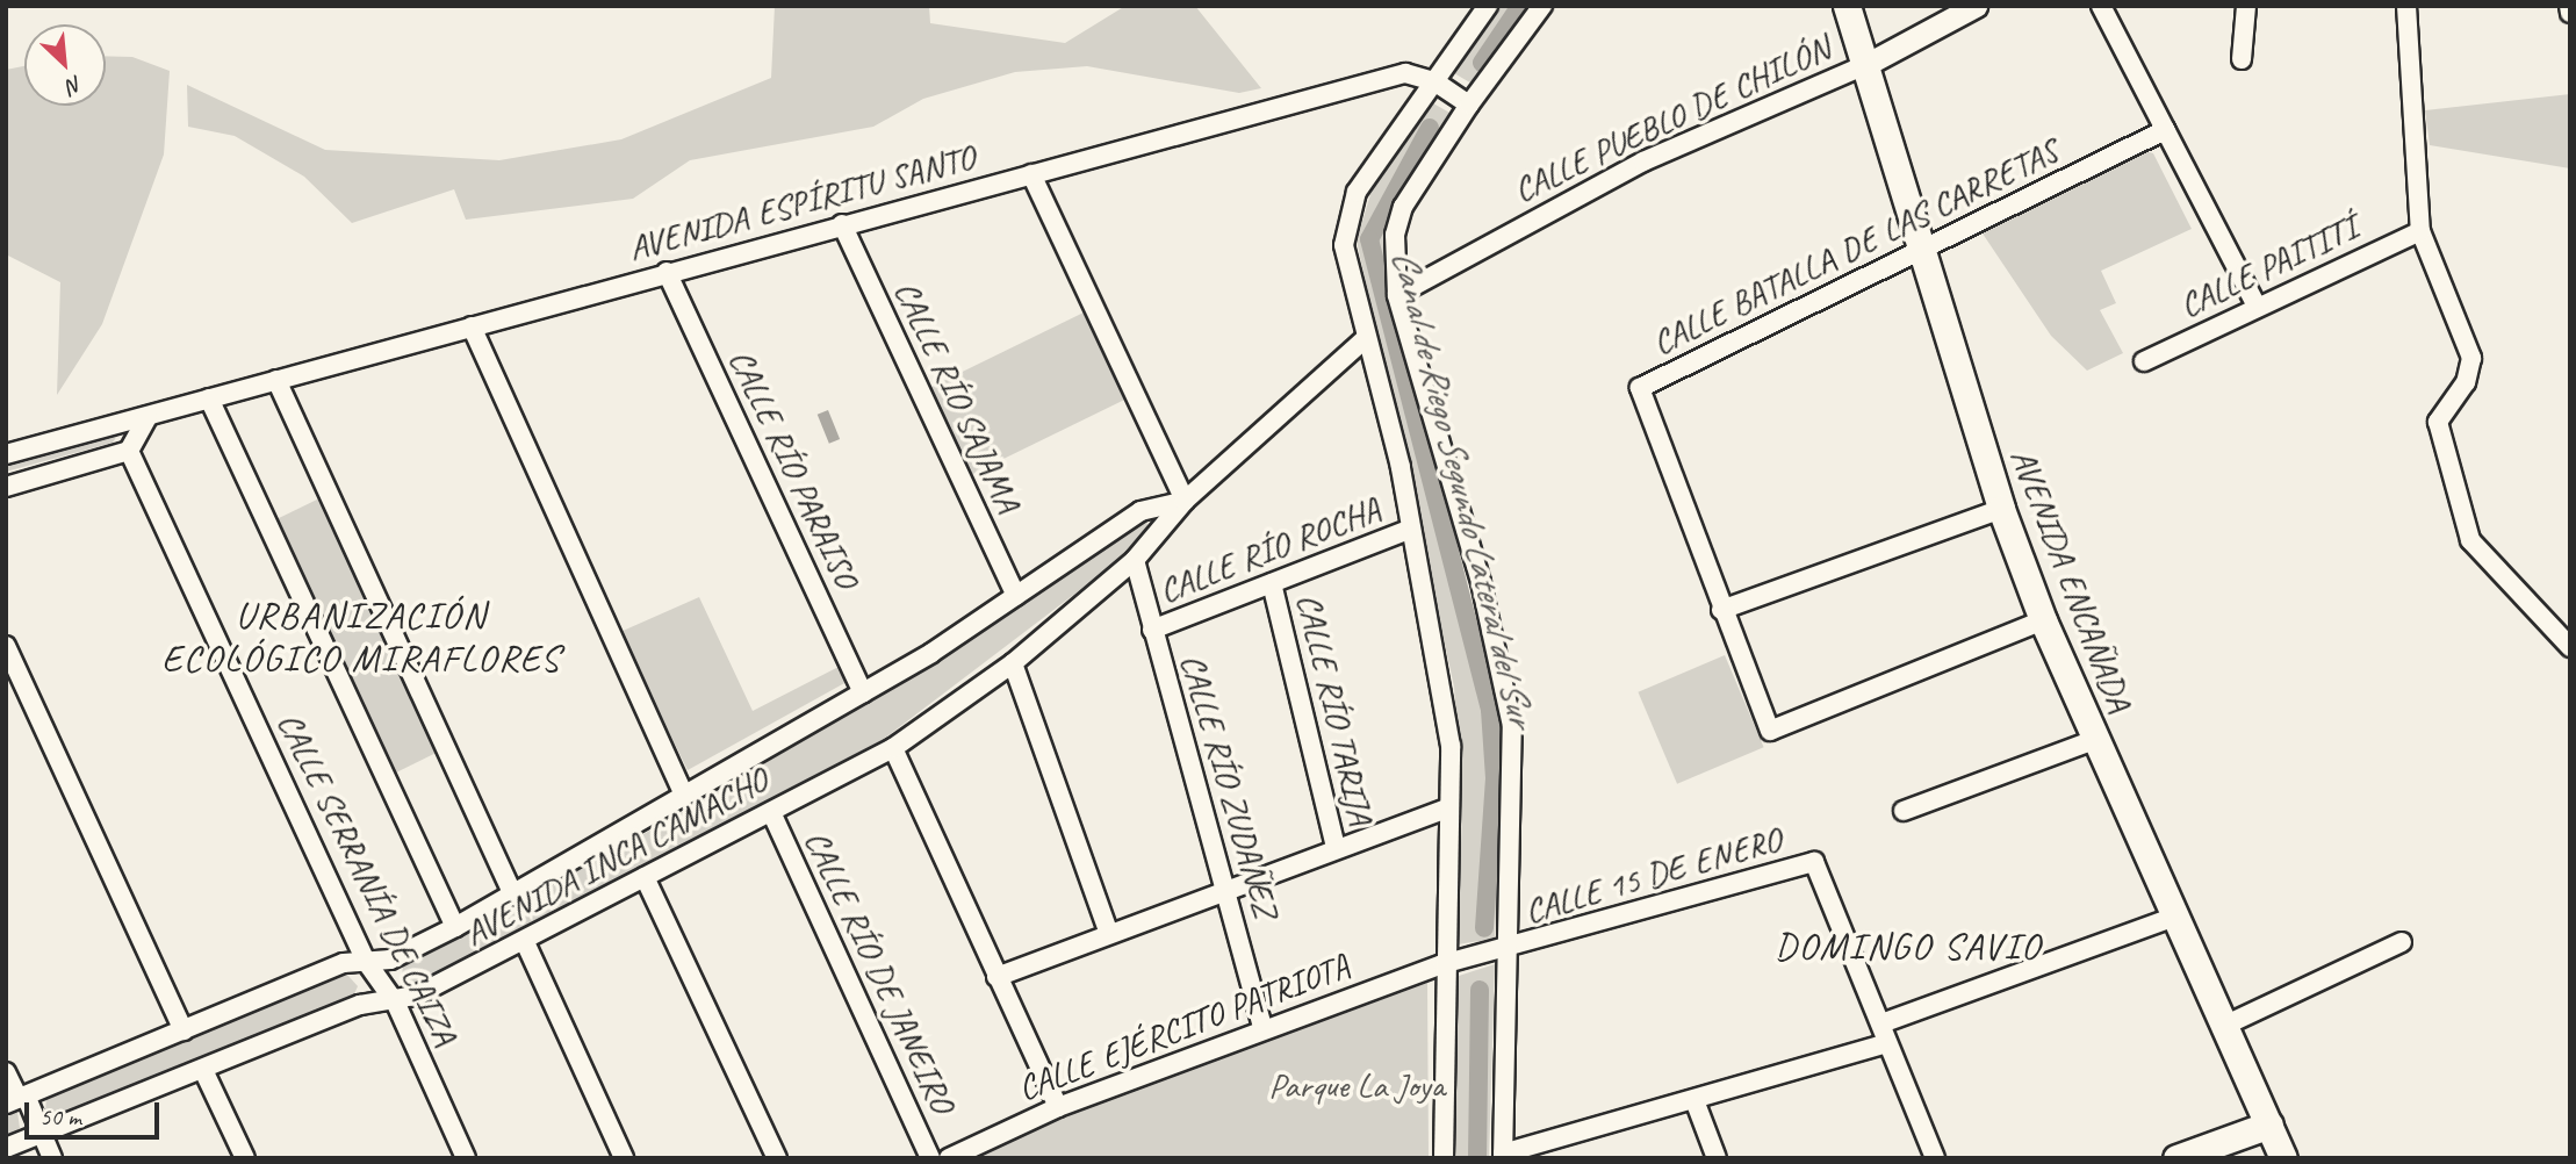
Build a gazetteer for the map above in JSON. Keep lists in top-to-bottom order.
{
  "streets": {
    "main road": ["AVENIDA ENCAÑADA"],
    "street": [
      "CALLE PUEBLO DE CHILÓN",
      "AVENIDA ESPÍRITU SANTO",
      "CALLE BATALLA DE LAS CARRETAS",
      "CALLE PAITITÍ",
      "CALLE RÍO SAJAMA",
      "CALLE RÍO PARAISO",
      "CALLE RÍO ROCHA",
      "CALLE RÍO TARIJA",
      "CALLE RÍO ZUDAÑEZ",
      "AVENIDA INCA CAMACHO",
      "CALLE 15 DE ENERO",
      "CALLE SERRANÍA DE CAIZA",
      "CALLE RÍO DE JANEIRO",
      "CALLE EJÉRCITO PATRIOTA"
    ]
  },
  "crossings": [
    ["CALLE PUEBLO DE CHILÓN", "AVENIDA ENCAÑADA"],
    ["AVENIDA ESPÍRITU SANTO", "CALLE RÍO SAJAMA"],
    ["AVENIDA ESPÍRITU SANTO", "CALLE RÍO PARAISO"],
    ["CALLE BATALLA DE LAS CARRETAS", "AVENIDA ENCAÑADA"],
    ["CALLE RÍO SAJAMA", "AVENIDA INCA CAMACHO"],
    ["CALLE RÍO PARAISO", "AVENIDA INCA CAMACHO"],
    ["CALLE RÍO ROCHA", "CALLE RÍO TARIJA"],
    ["CALLE RÍO ROCHA", "CALLE RÍO ZUDAÑEZ"],
    ["CALLE RÍO ZUDAÑEZ", "AVENIDA INCA CAMACHO"],
    ["CALLE RÍO ZUDAÑEZ", "CALLE EJÉRCITO PATRIOTA"],
    ["AVENIDA INCA CAMACHO", "CALLE SERRANÍA DE CAIZA"],
    ["AVENIDA INCA CAMACHO", "CALLE RÍO DE JANEIRO"],
    ["CALLE 15 DE ENERO", "CALLE EJÉRCITO PATRIOTA"]
  ],
  "districts": ["URBANIZACIÓN ECOLÓGICO MIRAFLORES", "DOMINGO SAVIO"],
  "water": ["Canal de Riego Segundo Lateral del Sur"],
  "parks": ["Parque La Joya"],
  "scale_bar": "50 m",
  "north": "bottom right"
}
